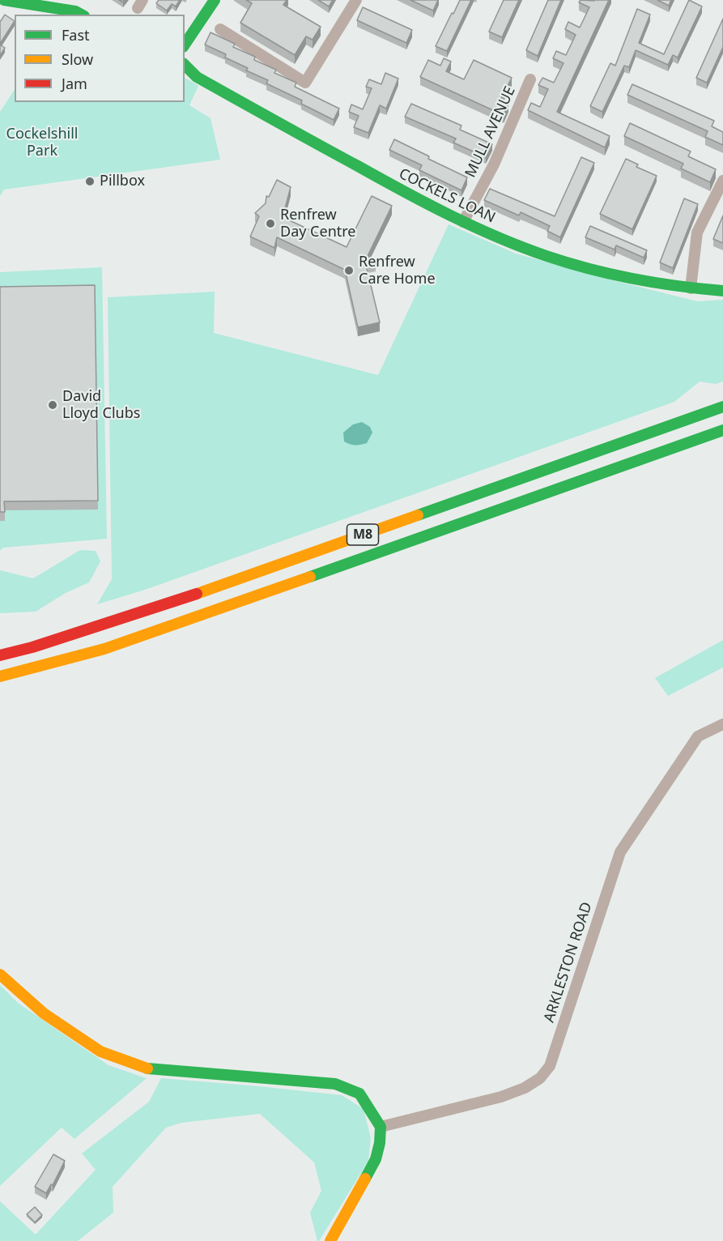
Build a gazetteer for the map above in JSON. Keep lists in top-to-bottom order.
{
  "streets": {
    "main road": ["COCKELS LOAN", "M8"],
    "street": ["MULL AVENUE", "ARKLESTON ROAD"]
  },
  "crossings": [
    ["MULL AVENUE", "COCKELS LOAN"]
  ],
  "parks": ["Cockelshill Park"],
  "places": [
    "Pillbox",
    "Renfrew Day Centre",
    "Renfrew Care Home",
    "David Lloyd Clubs"
  ],
  "legend": ["Fast", "Slow", "Jam"]
}
